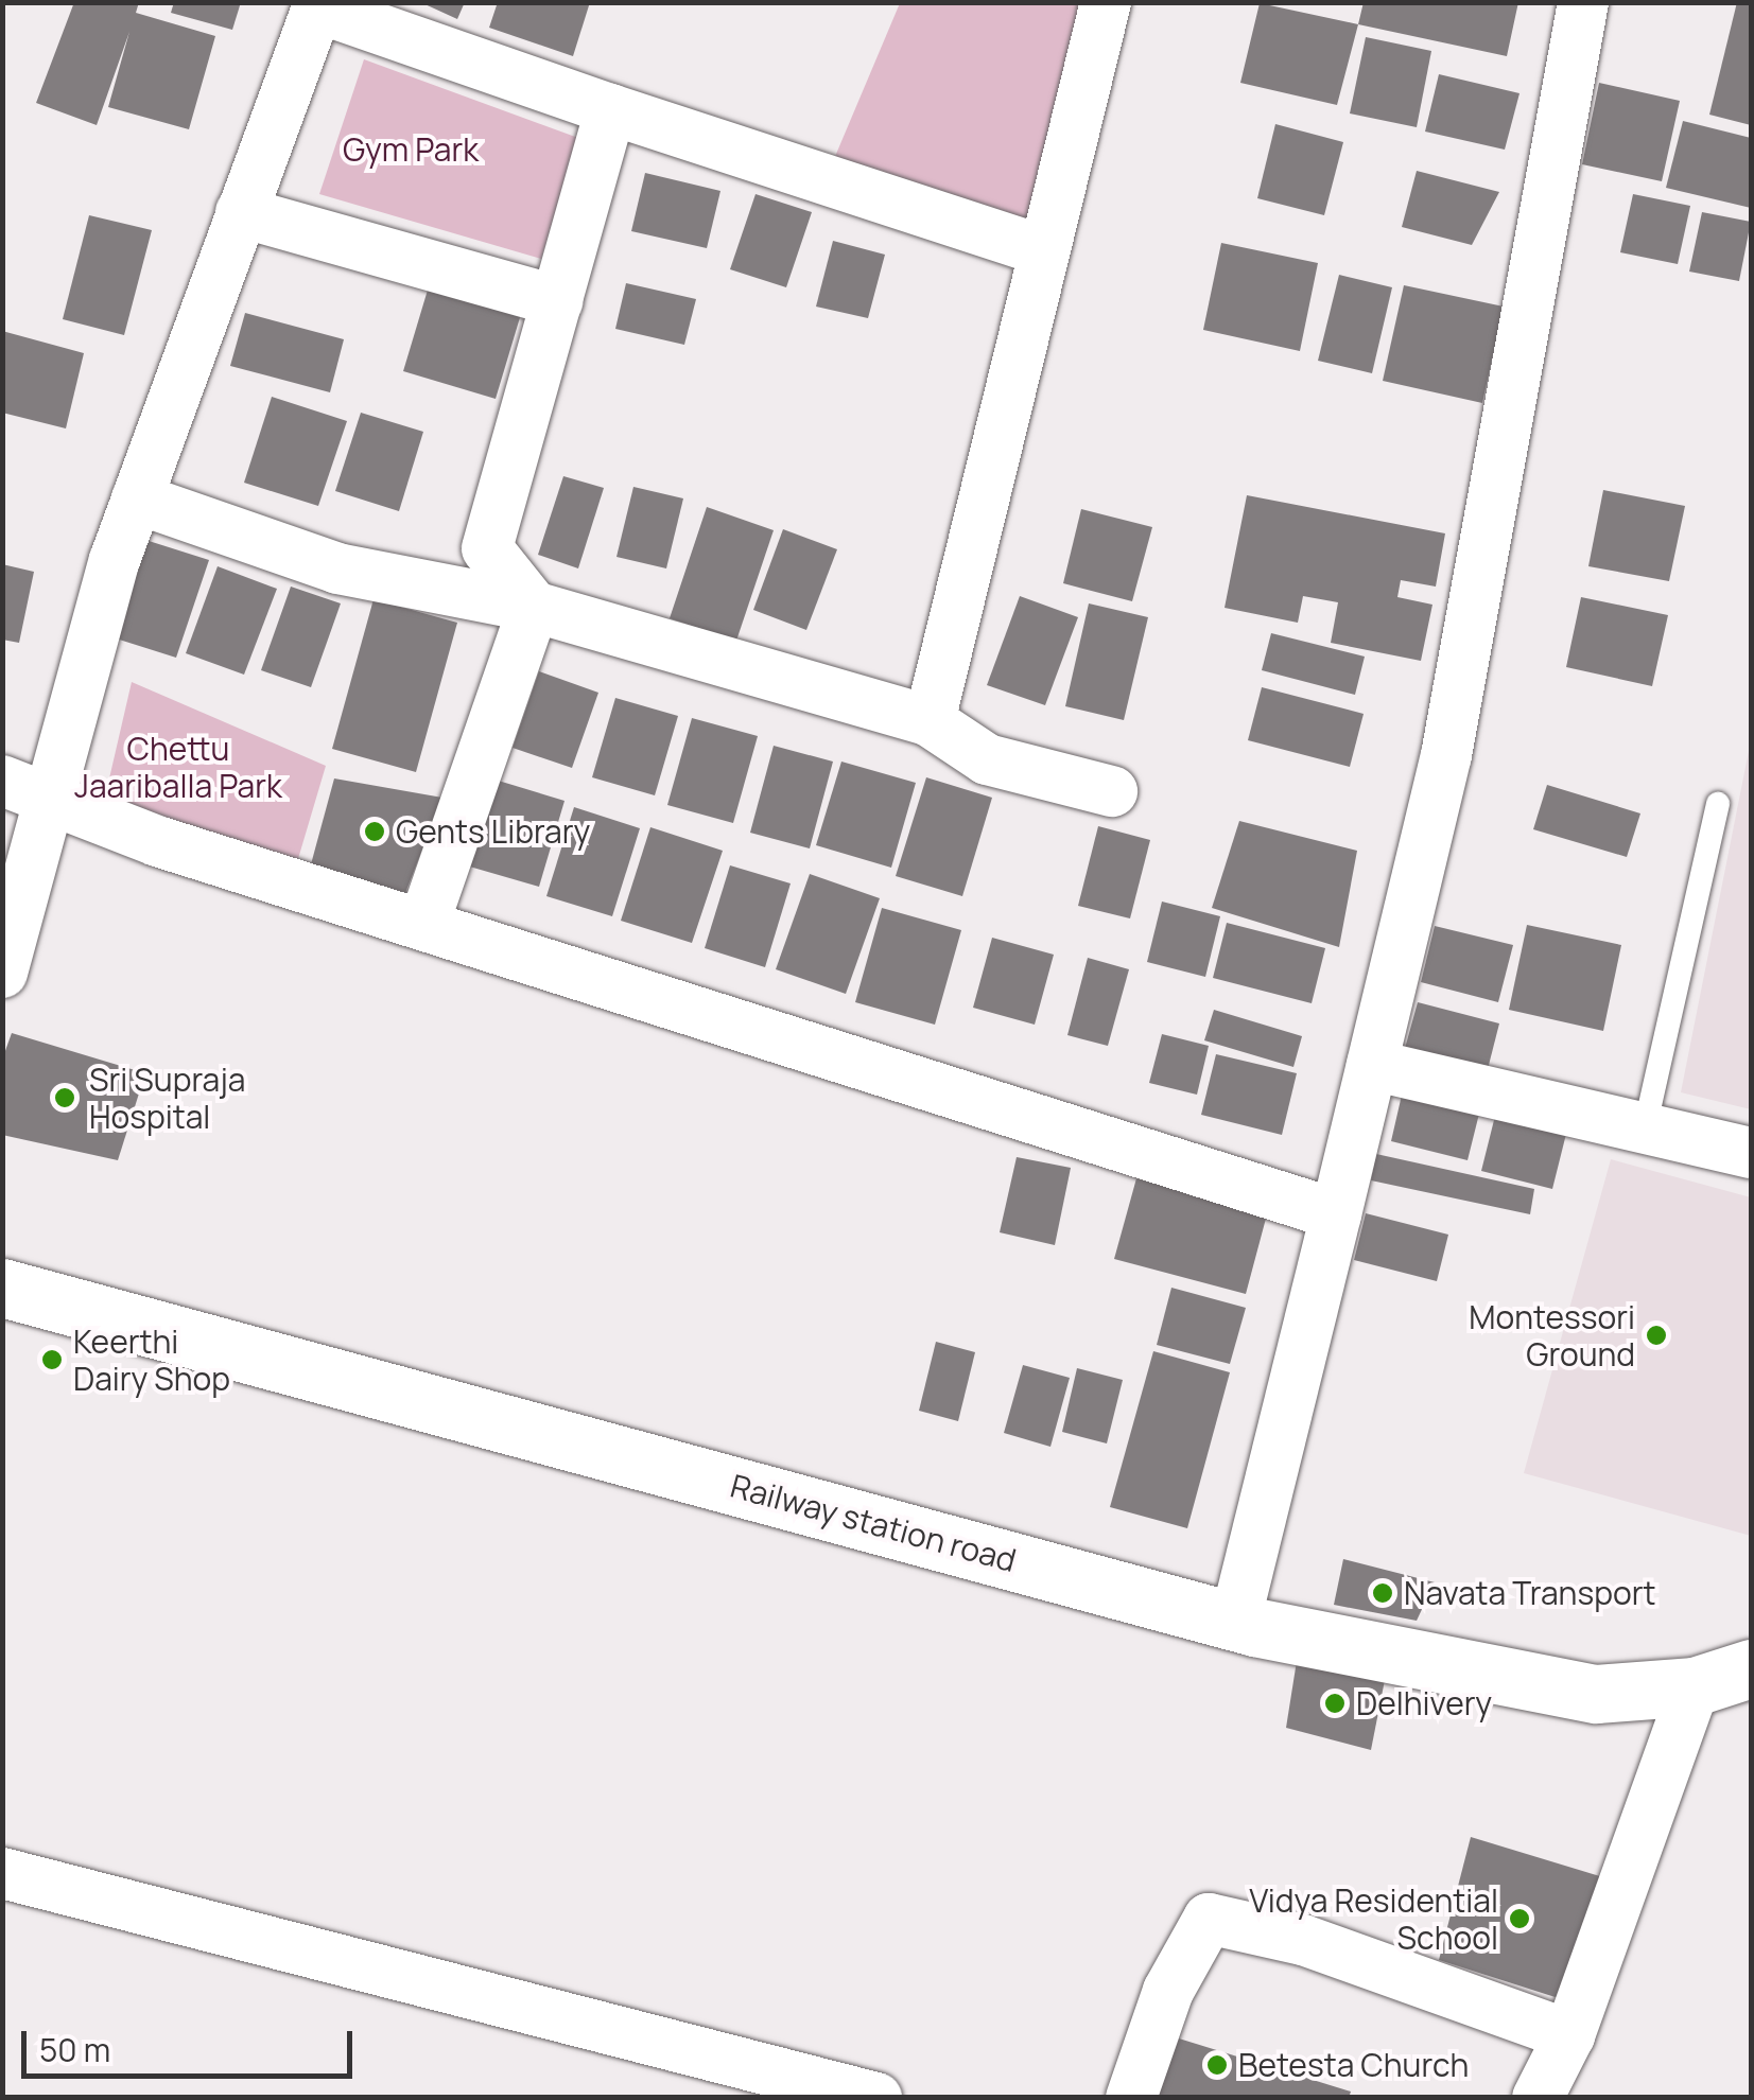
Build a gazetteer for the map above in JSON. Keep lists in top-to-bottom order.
{
  "streets": {
    "street": ["Railway station road"]
  },
  "parks": ["Gym Park", "Chettu Jaariballa Park"],
  "places": [
    "Gents Library",
    "Sri Supraja Hospital",
    "Montessori Ground",
    "Keerthi Dairy Shop",
    "Navata Transport",
    "Delhivery",
    "Vidya Residential School",
    "Betesta Church"
  ],
  "scale_bar": "50 m"
}
